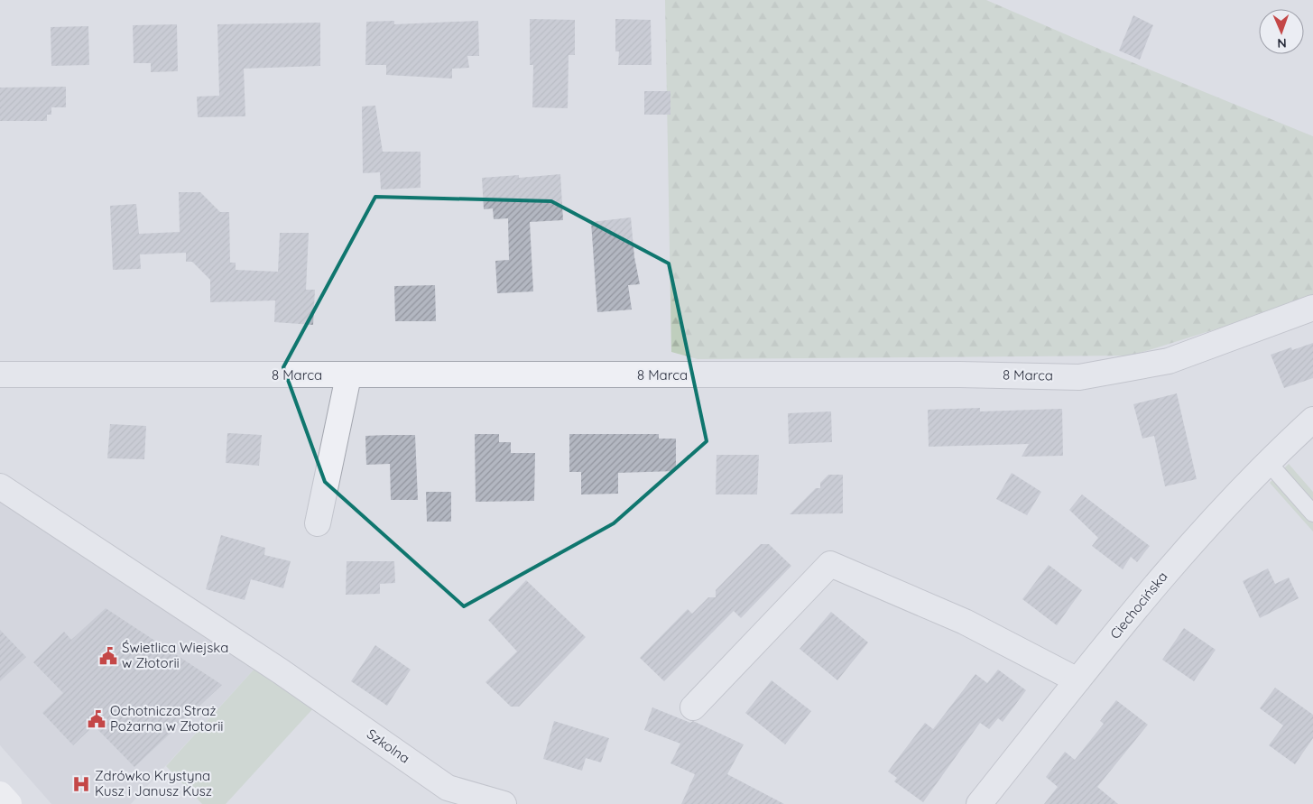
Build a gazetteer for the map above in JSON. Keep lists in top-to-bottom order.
{
  "streets": {
    "street": ["8 Marca", "Ciechocińska", "Szkolna"]
  },
  "places": {
    "public building": ["Świetlica Wiejska w Złotorii", "Ochotnicza Straż Pożarna w Złotorii"],
    "hospital": ["Zdrówko Krystyna Kusz i Janusz Kusz"]
  },
  "north": "bottom"
}
